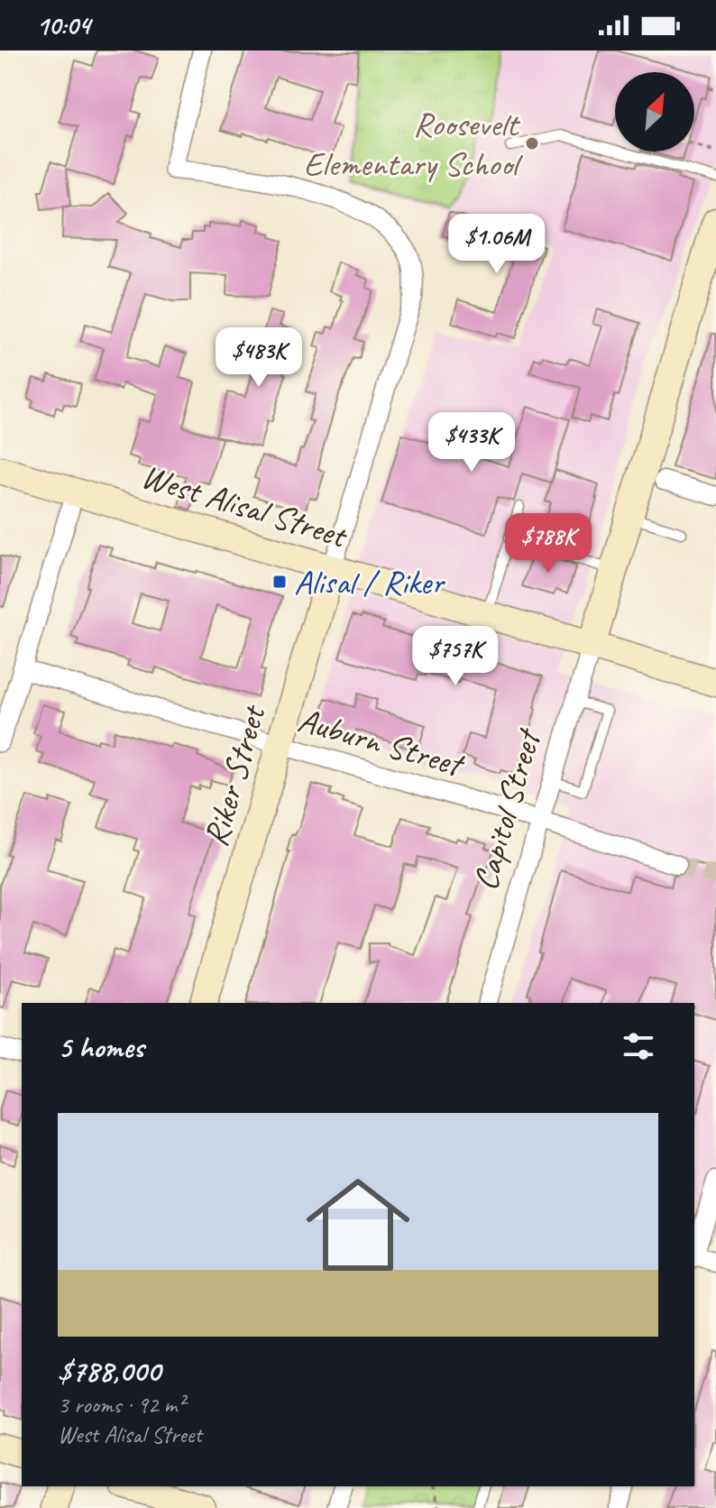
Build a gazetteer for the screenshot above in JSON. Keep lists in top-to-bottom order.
{
  "streets": {
    "street": [
      "West Alisal Street",
      "Auburn Street",
      "Riker Street",
      "Capitol Street"
    ]
  },
  "crossings": [
    ["West Alisal Street", "Riker Street"],
    ["West Alisal Street", "Capitol Street"],
    ["Auburn Street", "Riker Street"],
    ["Auburn Street", "Capitol Street"]
  ],
  "places": {
    "other": ["Roosevelt Elementary School"],
    "transit": ["Alisal / Riker"]
  },
  "north": "top right",
  "page": {
    "status": "10:04",
    "price": [
      "$1.06M",
      "$483K",
      "$433K",
      "$788K",
      "$757K"
    ],
    "heading": "5 homes",
    "list": [
      {
        "name": "$788,000",
        "note": "3 rooms · 92 m² · West Alisal Street"
      }
    ]
  }
}
